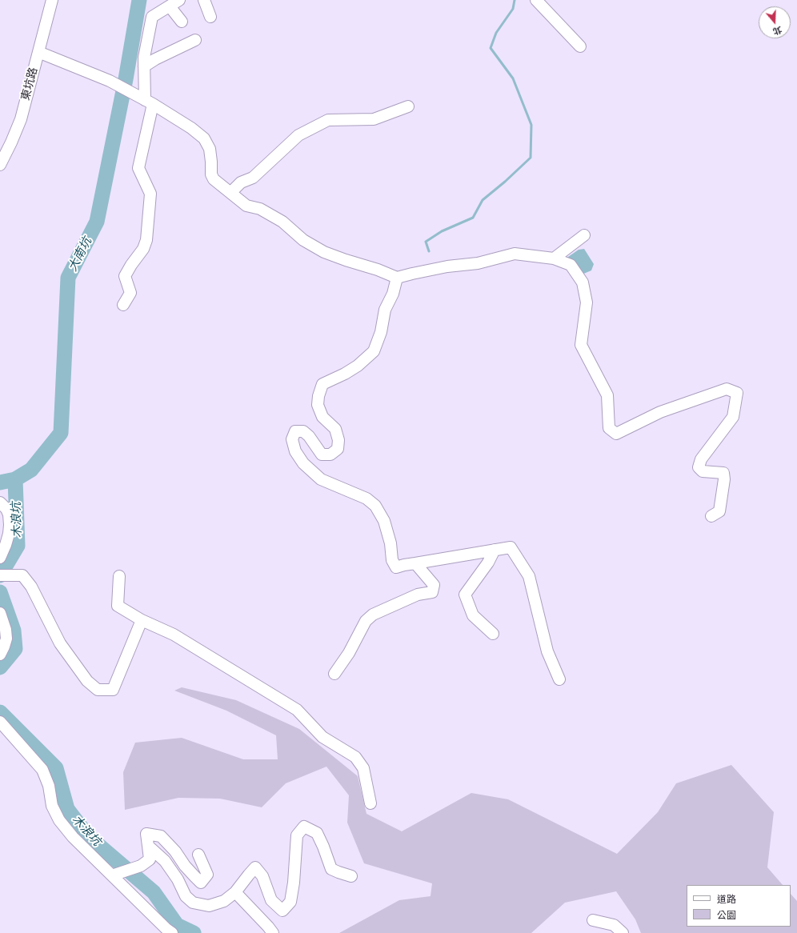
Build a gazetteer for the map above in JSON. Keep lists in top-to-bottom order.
{
  "streets": {
    "street": ["東坑路"]
  },
  "water": ["大南坑", "木浪坑"],
  "legend": ["道路", "公園"],
  "north": "bottom"
}
